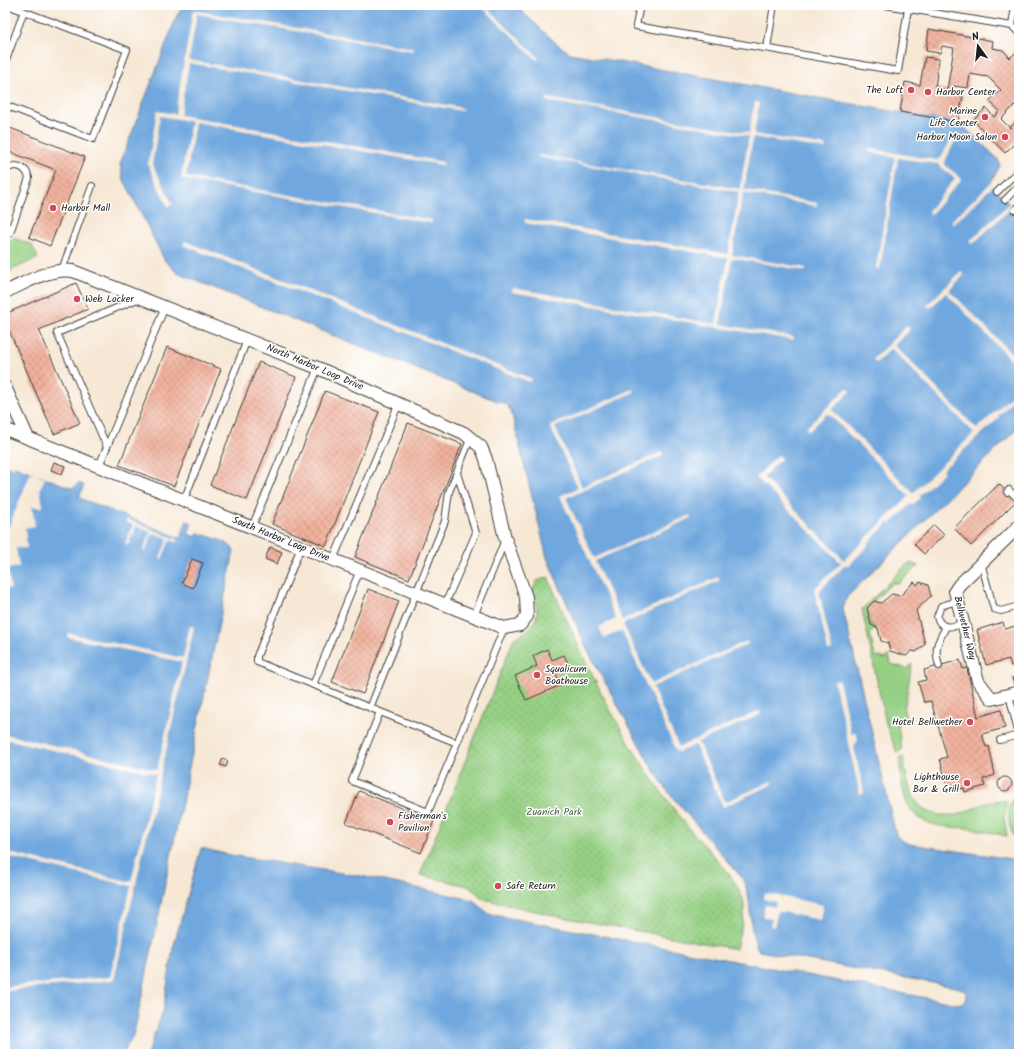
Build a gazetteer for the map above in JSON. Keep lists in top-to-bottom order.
{
  "streets": {
    "street": ["North Harbor Loop Drive", "South Harbor Loop Drive", "Bellwether Way"]
  },
  "crossings": [
    ["North Harbor Loop Drive", "South Harbor Loop Drive"]
  ],
  "parks": ["Zuanich Park"],
  "places": [
    "The Loft",
    "Harbor Center",
    "Marine Life Center",
    "Harbor Moon Salon",
    "Harbor Mall",
    "Web Locker",
    "Squalicum Boathouse",
    "Hotel Bellwether",
    "Lighthouse Bar & Grill",
    "Fisherman's Pavilion",
    "Safe Return"
  ],
  "north": "top"
}
